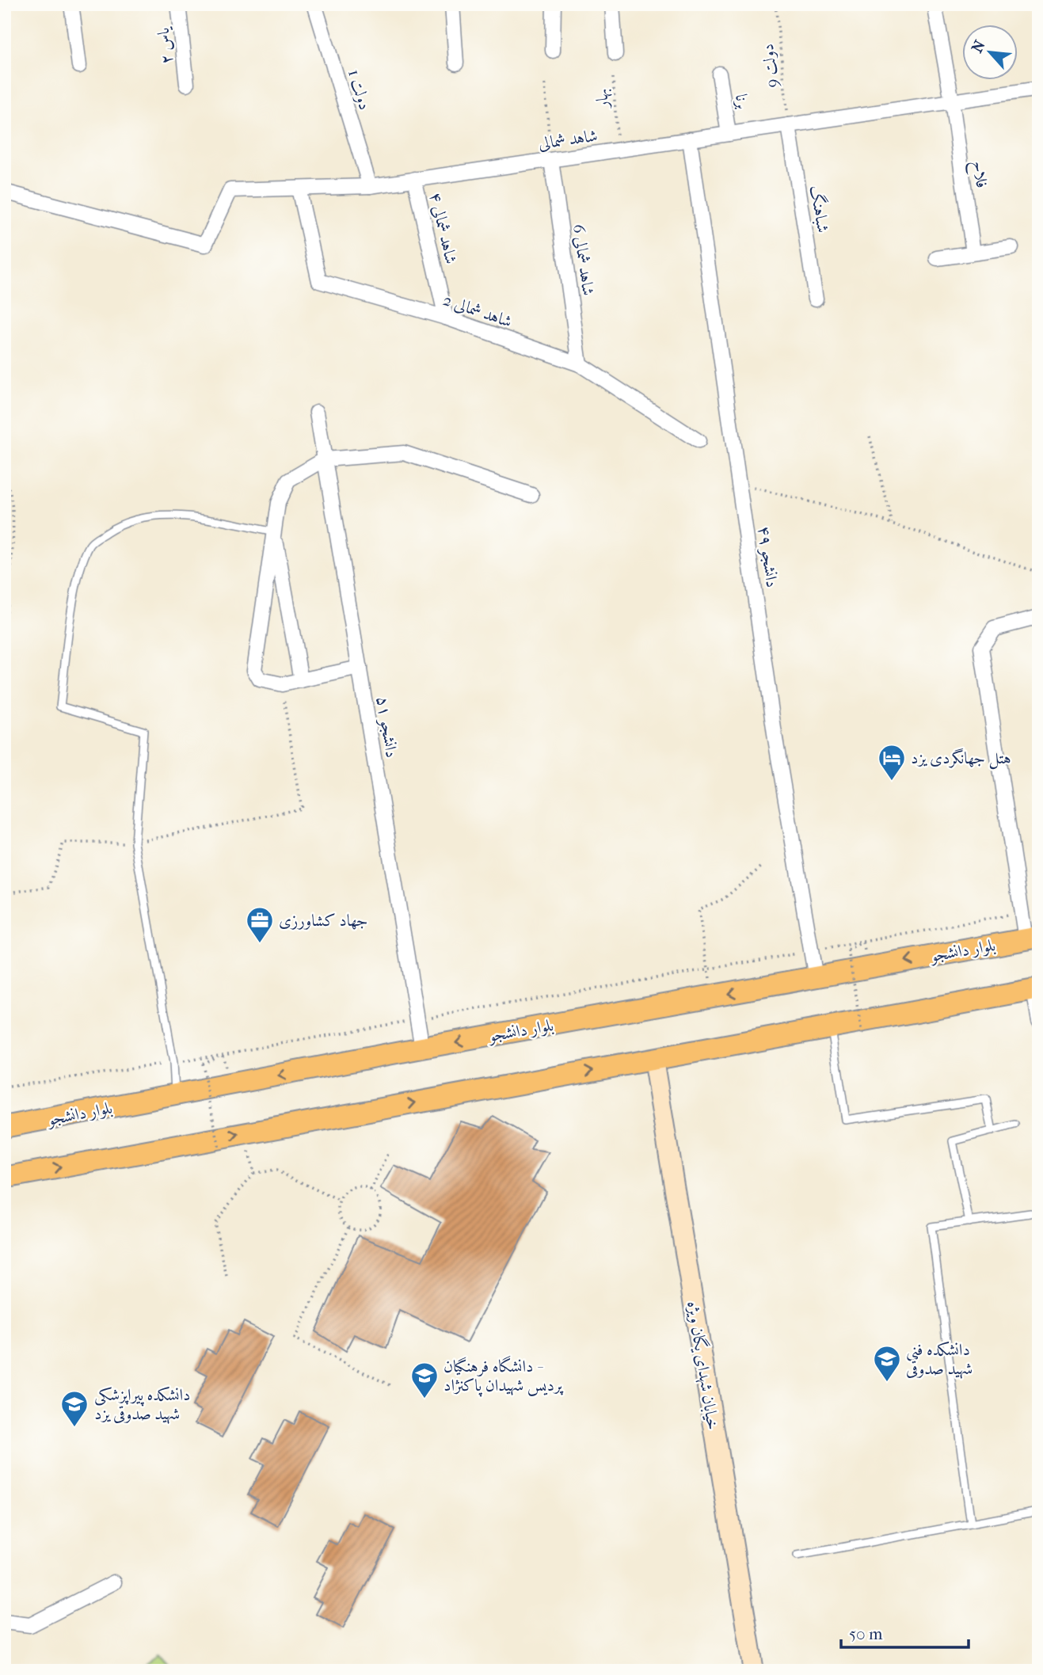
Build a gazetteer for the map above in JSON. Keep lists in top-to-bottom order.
{
  "streets": {
    "main road": ["بلوار دانشجو"],
    "street": [
      "یاس ۲",
      "دولت 1",
      "برنا",
      "شاهد شمالی",
      "فلاح",
      "شباهنگ",
      "شاهد شمالی ۴",
      "شاهد شمالی 6",
      "شاهد شمالی 2",
      "دانشجو ۴۹",
      "دانشجو ۵۱",
      "خیابان شهدای یگان ویژه"
    ],
    "path": ["دولت 9", "بهار"]
  },
  "crossings": [
    ["دولت 9", "شاهد شمالی"],
    ["دولت 9", "شباهنگ"],
    ["دولت 1", "شاهد شمالی"],
    ["بهار", "شاهد شمالی"],
    ["برنا", "شاهد شمالی"],
    ["شاهد شمالی", "فلاح"],
    ["شاهد شمالی", "شباهنگ"],
    ["شاهد شمالی", "شاهد شمالی ۴"],
    ["شاهد شمالی", "شاهد شمالی 6"],
    ["شاهد شمالی", "شاهد شمالی 2"],
    ["شاهد شمالی", "دانشجو ۴۹"],
    ["شاهد شمالی ۴", "شاهد شمالی 2"],
    ["شاهد شمالی 6", "شاهد شمالی 2"],
    ["دانشجو ۴۹", "بلوار دانشجو"],
    ["دانشجو ۵۱", "بلوار دانشجو"]
  ],
  "places": {
    "hotel": ["هتل جهانگردی یزد"],
    "office": ["جهاد کشاورزی"],
    "school or university": ["دانشکده فنی شهید صدوقی", "دانشگاه فرهنگیان - پردیس شهیدان پاکنژاد", "دانشکده پیراپزشکی شهید صدوقی یزد"]
  },
  "scale_bar": "50 m",
  "north": "top left"
}
